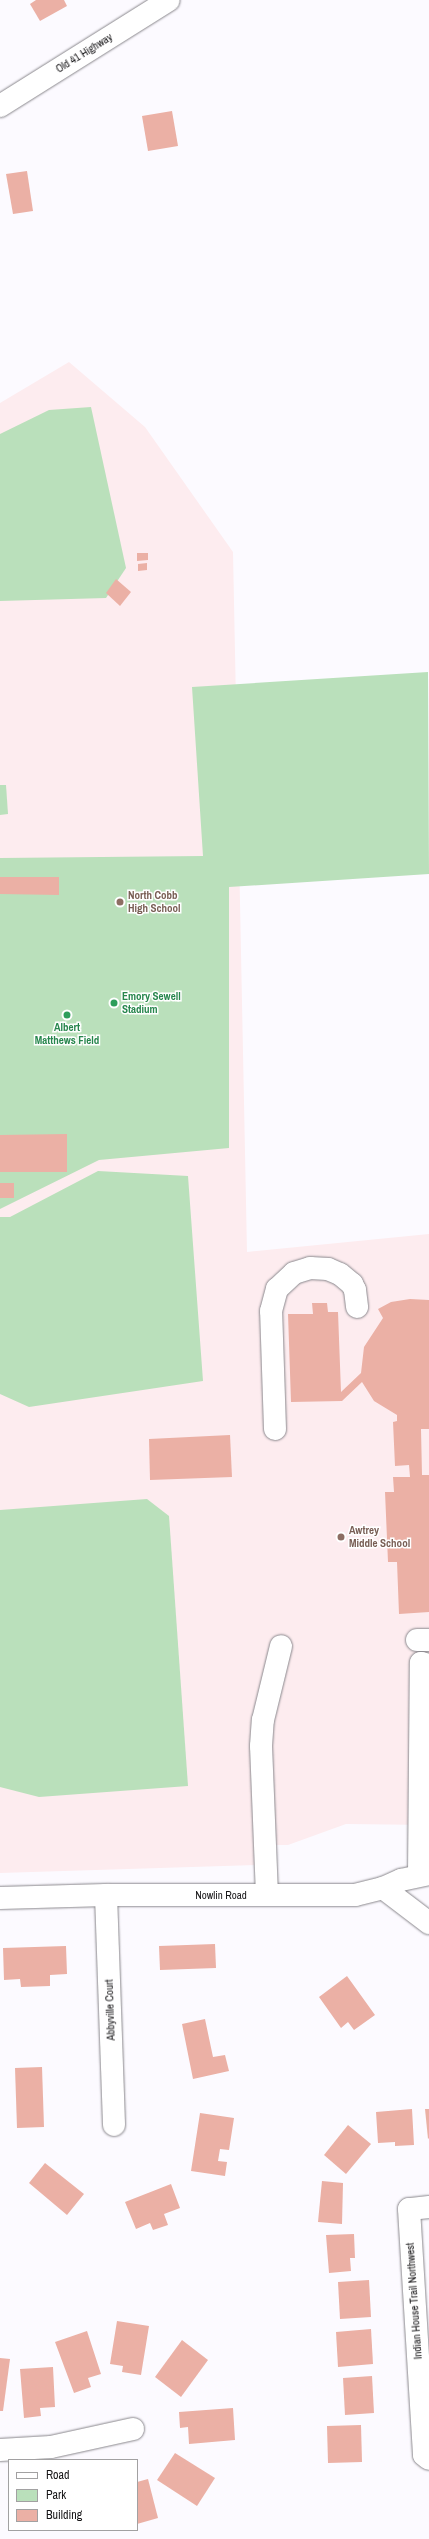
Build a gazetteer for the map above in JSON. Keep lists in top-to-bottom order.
{
  "streets": {
    "street": [
      "Old 41 Highway",
      "Nowlin Road",
      "Abbyville Court",
      "Indian House Trail Northwest"
    ]
  },
  "crossings": [
    ["Nowlin Road", "Abbyville Court"]
  ],
  "places": [
    "North Cobb High School",
    "Emory Sewell Stadium",
    "Albert Matthews Field",
    "Awtrey Middle School"
  ],
  "legend": ["Road", "Park", "Building"]
}
